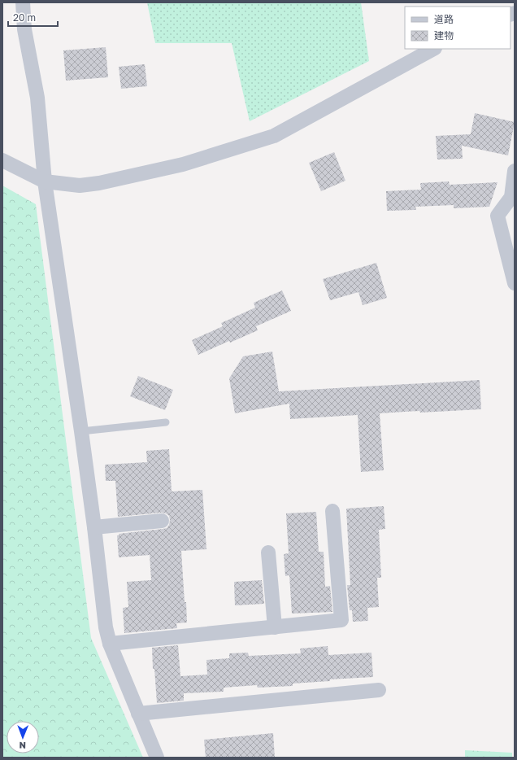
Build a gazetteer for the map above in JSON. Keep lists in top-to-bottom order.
{
  "legend": ["道路", "建物"],
  "scale_bar": "20 m",
  "north": "bottom"
}
